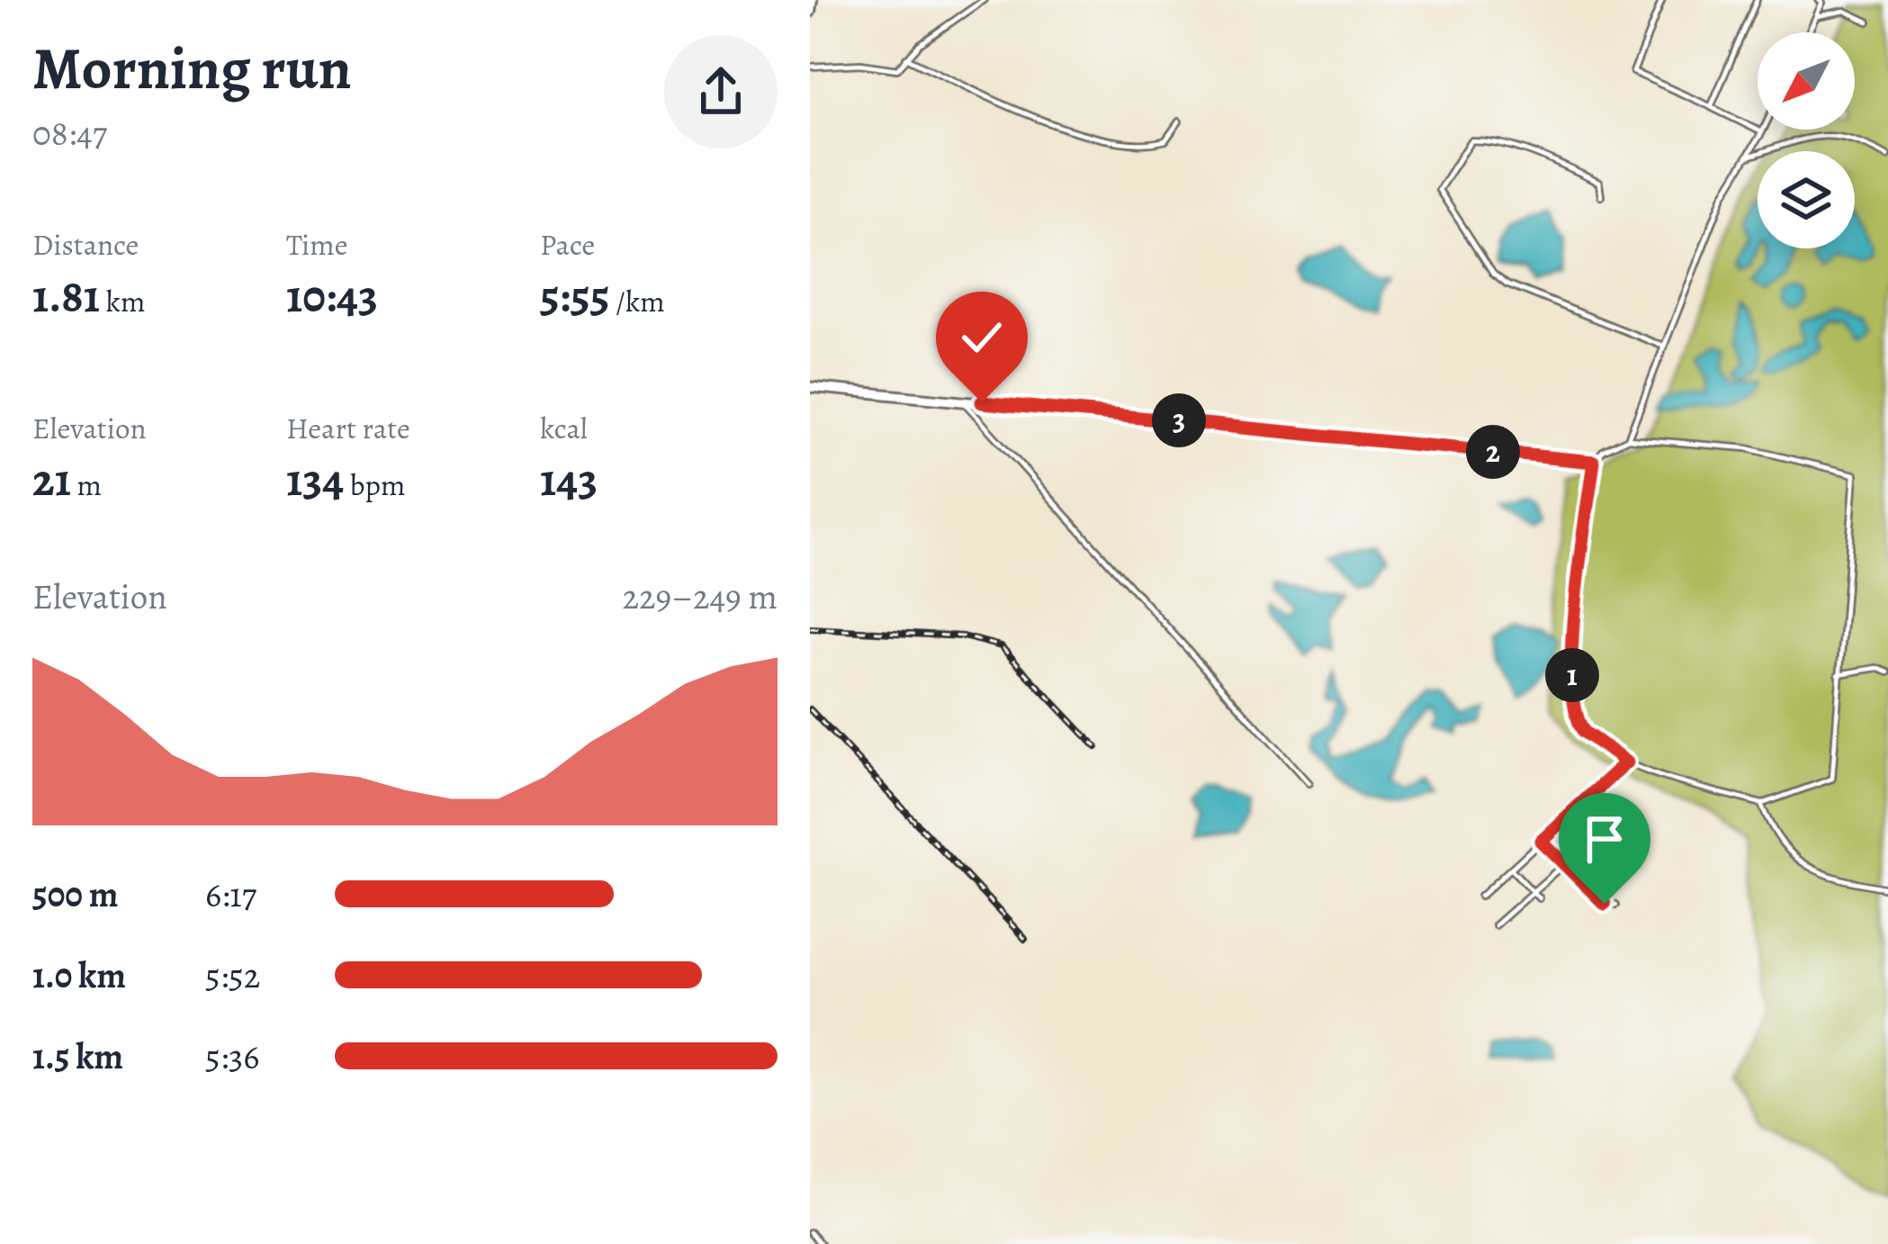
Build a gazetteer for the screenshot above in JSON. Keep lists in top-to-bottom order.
{
  "north": "bottom left",
  "page": {
    "heading": ["Morning run", "08:47"],
    "stats": [
      ["Distance", "1.81 km"],
      ["Time", "10:43"],
      ["Pace", "5:55 /km"],
      ["Elevation", "21 m"],
      ["Heart rate", "134 bpm"],
      ["kcal", "143"]
    ],
    "pins": ["3", "2", "1"],
    "chart": ["Elevation", "229–249 m"],
    "list": [
      {
        "name": "500 m",
        "note": "6:17"
      },
      {
        "name": "1.0 km",
        "note": "5:52"
      },
      {
        "name": "1.5 km",
        "note": "5:36"
      }
    ]
  }
}
